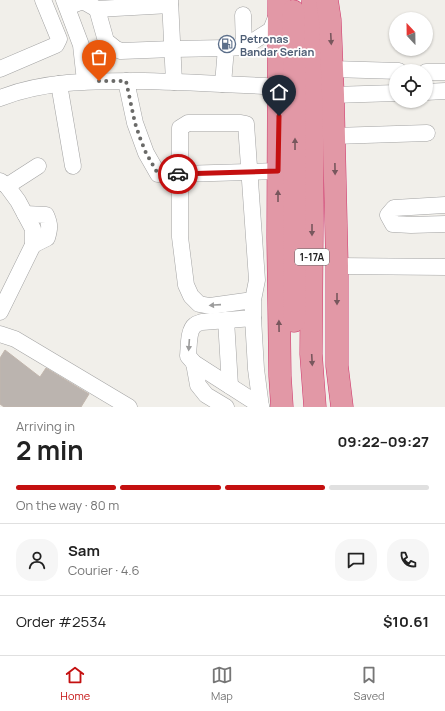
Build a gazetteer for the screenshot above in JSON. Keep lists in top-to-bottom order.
{
  "streets": {
    "highway": ["1-17A"]
  },
  "places": {
    "fuel station": ["Petronas Bandar Serian"]
  },
  "north": "top",
  "page": {
    "heading": ["2 min", "Arriving in", "09:22–09:27"],
    "panel": [
      "Sam",
      "Courier · 4.6",
      "Order #2534",
      "$10.61"
    ],
    "bar": "On the way · 80 m",
    "tabs": ["Home", "Map", "Saved"]
  }
}
